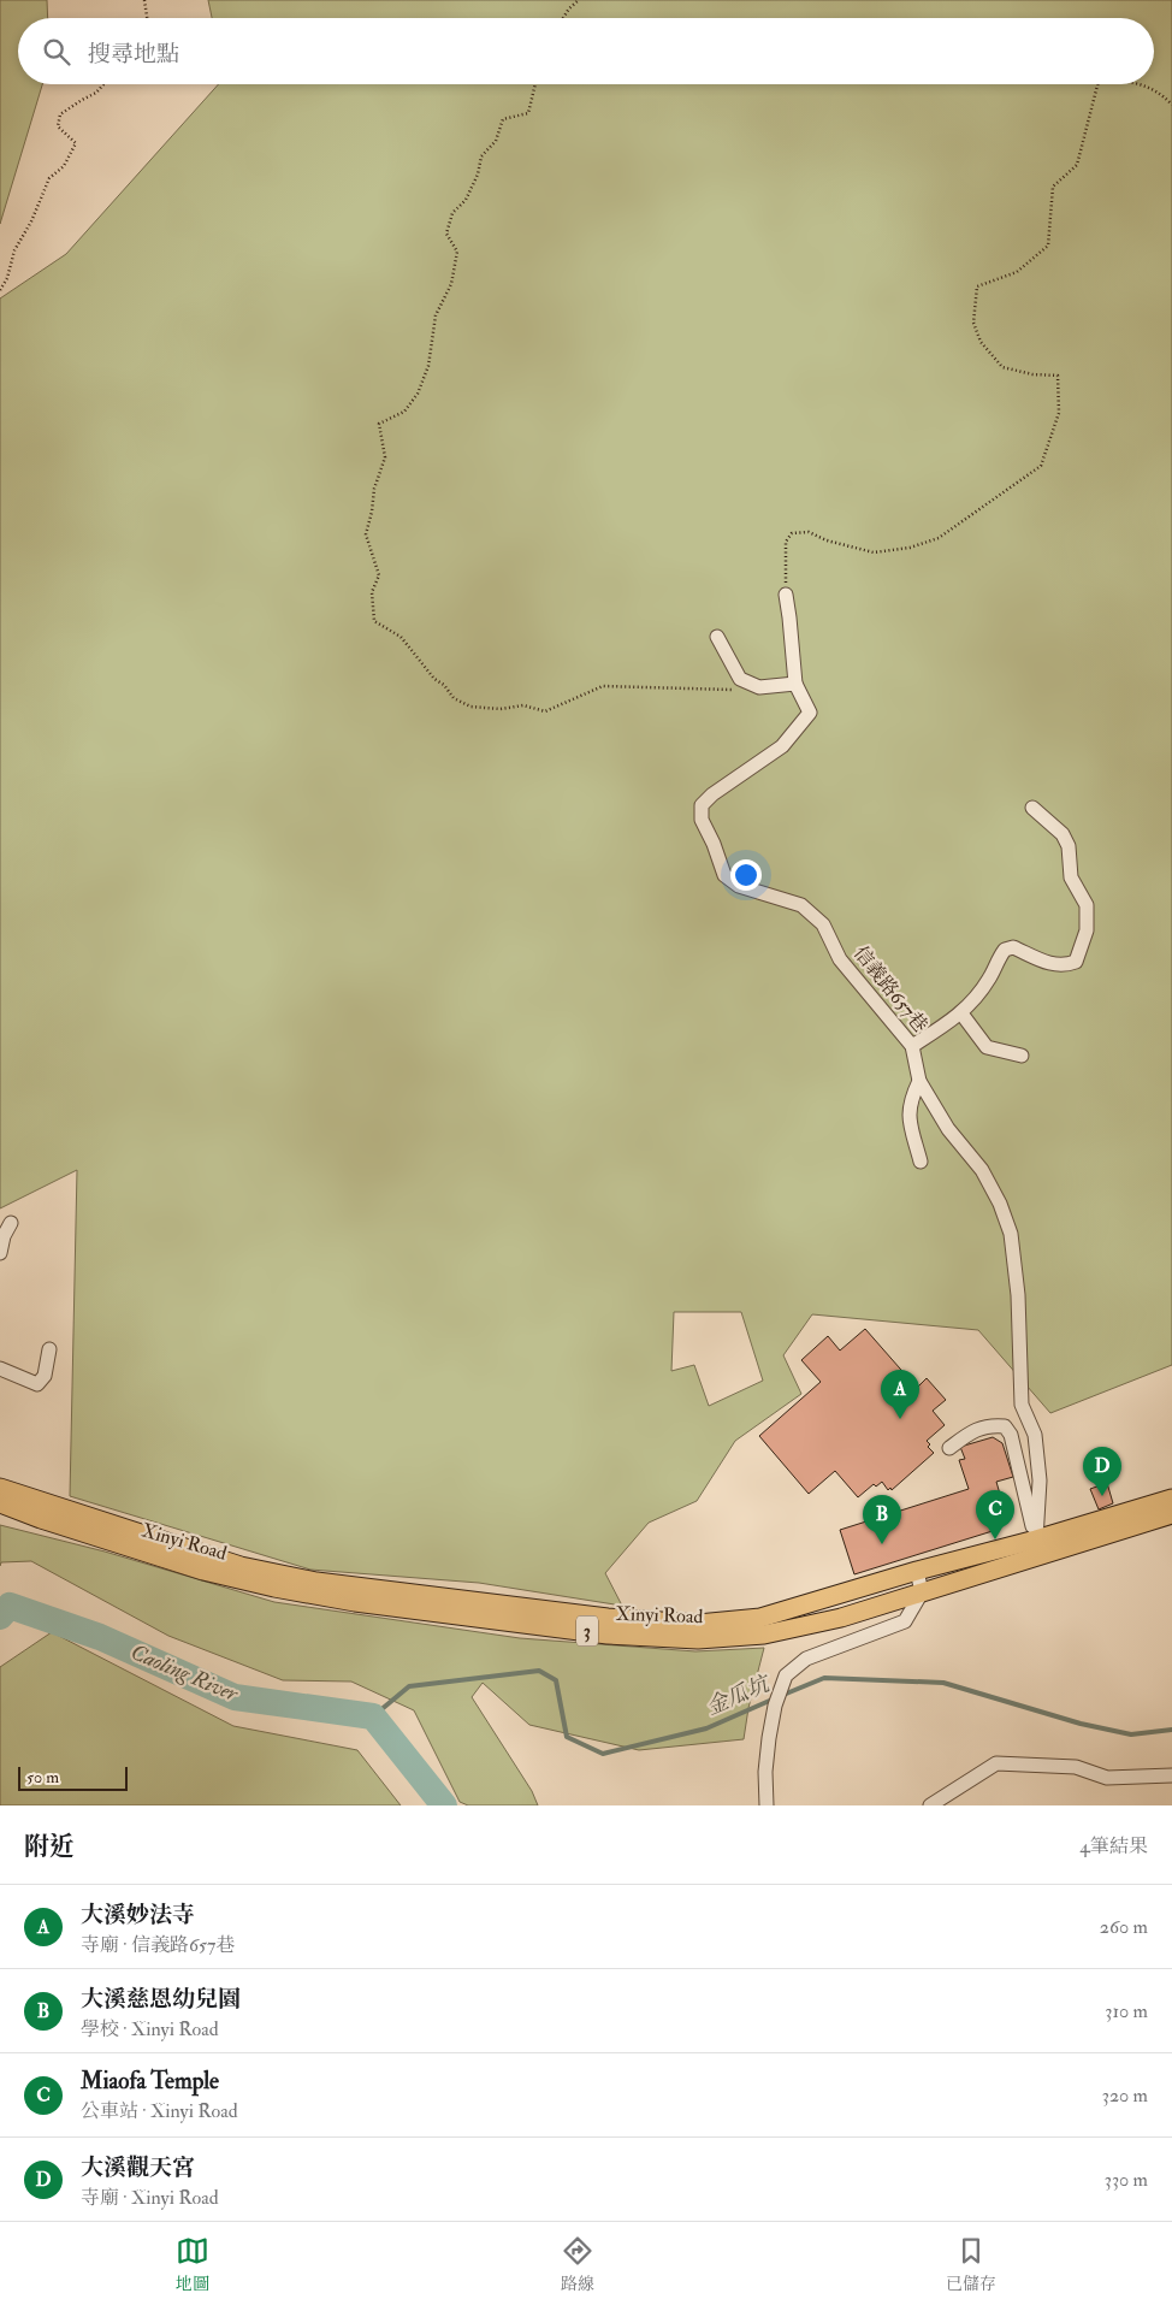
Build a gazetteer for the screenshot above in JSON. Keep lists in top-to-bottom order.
{
  "streets": {
    "main road": ["Xinyi Road", "3"],
    "street": ["信義路657巷"]
  },
  "crossings": [
    ["信義路657巷", "Xinyi Road"]
  ],
  "water": ["Caoling River", "金瓜坑"],
  "scale_bar": "50 m",
  "page": {
    "search": "搜尋地點",
    "pins": [
      "A",
      "D",
      "C",
      "B"
    ],
    "scale": "50 m",
    "heading": ["附近", "4筆結果"],
    "list": [
      {
        "mark": "A",
        "name": "大溪妙法寺",
        "note": "寺廟 · 信義路657巷",
        "value": "260 m"
      },
      {
        "mark": "B",
        "name": "大溪慈恩幼兒園",
        "note": "學校 · Xinyi Road",
        "value": "310 m"
      },
      {
        "mark": "C",
        "name": "Miaofa Temple",
        "note": "公車站 · Xinyi Road",
        "value": "320 m"
      },
      {
        "mark": "D",
        "name": "大溪觀天宮",
        "note": "寺廟 · Xinyi Road",
        "value": "330 m"
      }
    ],
    "nav": ["地圖", "路線", "已儲存"]
  }
}
